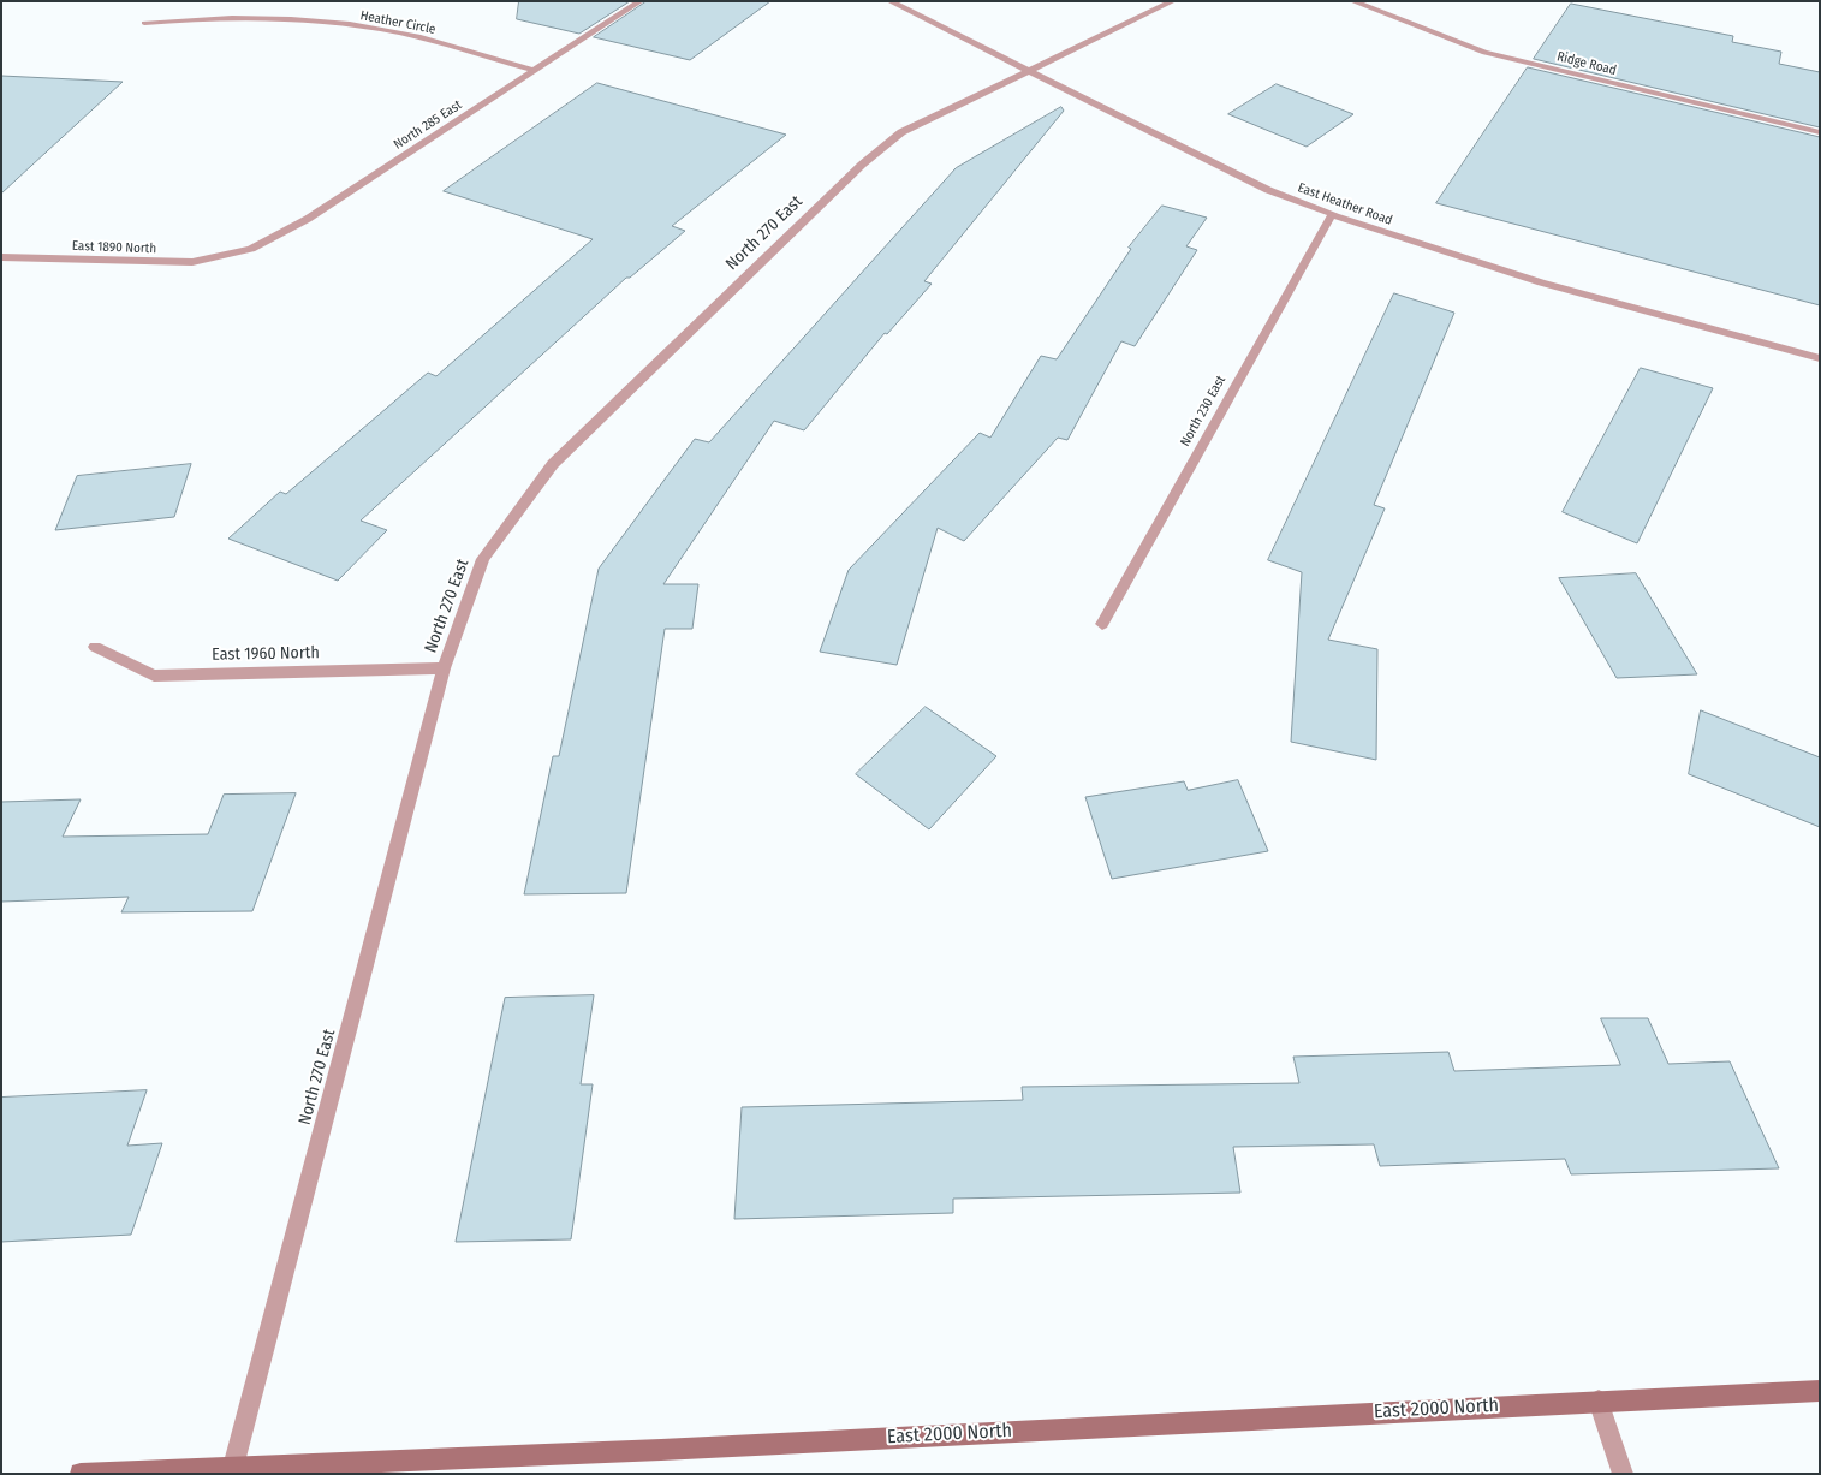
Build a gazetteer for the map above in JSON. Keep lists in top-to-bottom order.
{
  "streets": {
    "street": [
      "Heather Circle",
      "Ridge Road",
      "North 285 East",
      "East Heather Road",
      "North 270 East",
      "East 1890 North",
      "North 230 East",
      "East 1960 North",
      "East 2000 North"
    ]
  },
  "crossings": [
    ["Heather Circle", "North 285 East"],
    ["North 285 East", "East 1890 North"],
    ["East Heather Road", "North 270 East"],
    ["East Heather Road", "North 230 East"],
    ["North 270 East", "East 1960 North"],
    ["North 270 East", "East 2000 North"]
  ]
}
